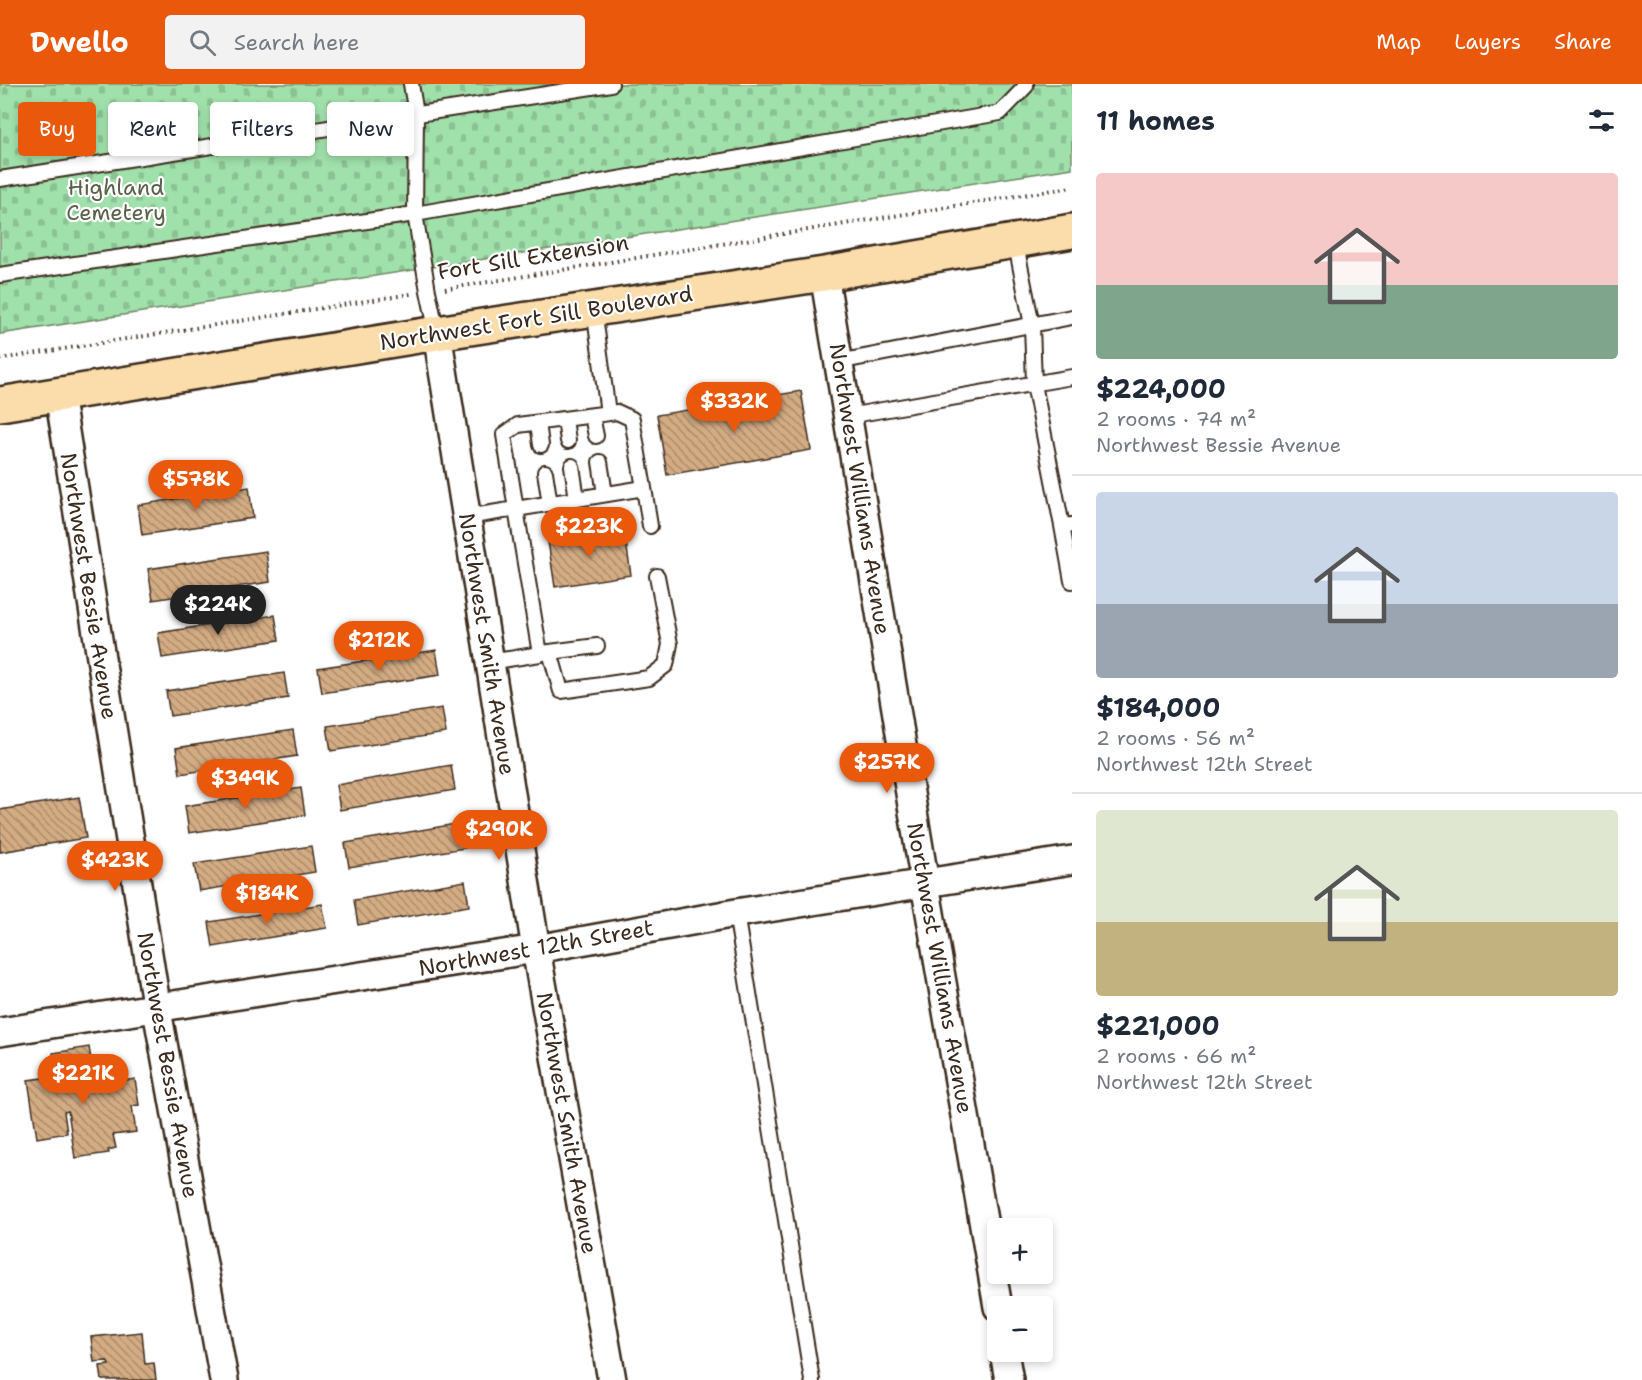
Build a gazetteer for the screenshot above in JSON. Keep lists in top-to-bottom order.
{
  "streets": {
    "main road": ["Northwest Fort Sill Boulevard"],
    "street": [
      "Northwest Williams Avenue",
      "Northwest Bessie Avenue",
      "Northwest Smith Avenue",
      "Northwest 12th Street"
    ],
    "path": ["Fort Sill Extension"]
  },
  "crossings": [
    ["Northwest Fort Sill Boulevard", "Northwest Williams Avenue"],
    ["Northwest Fort Sill Boulevard", "Northwest Bessie Avenue"],
    ["Northwest Fort Sill Boulevard", "Northwest Smith Avenue"],
    ["Northwest Williams Avenue", "Northwest 12th Street"],
    ["Northwest Bessie Avenue", "Northwest 12th Street"],
    ["Northwest Smith Avenue", "Northwest 12th Street"]
  ],
  "parks": ["Highland Cemetery"],
  "page": {
    "header": "Dwello",
    "search": "Search here",
    "nav": ["Map", "Layers", "Share"],
    "heading": "11 homes",
    "chip": [
      "Buy",
      "Rent",
      "Filters",
      "New"
    ],
    "list": [
      {
        "name": "$224,000",
        "note": "2 rooms · 74 m² · Northwest Bessie Avenue"
      },
      {
        "name": "$184,000",
        "note": "2 rooms · 56 m² · Northwest 12th Street"
      },
      {
        "name": "$221,000",
        "note": "2 rooms · 66 m² · Northwest 12th Street"
      }
    ],
    "price": [
      "$332K",
      "$578K",
      "$223K",
      "$224K",
      "$212K",
      "$257K",
      "$349K",
      "$290K",
      "$423K",
      "$184K",
      "$221K"
    ],
    "map_buttons": ["+", "−"]
  }
}
